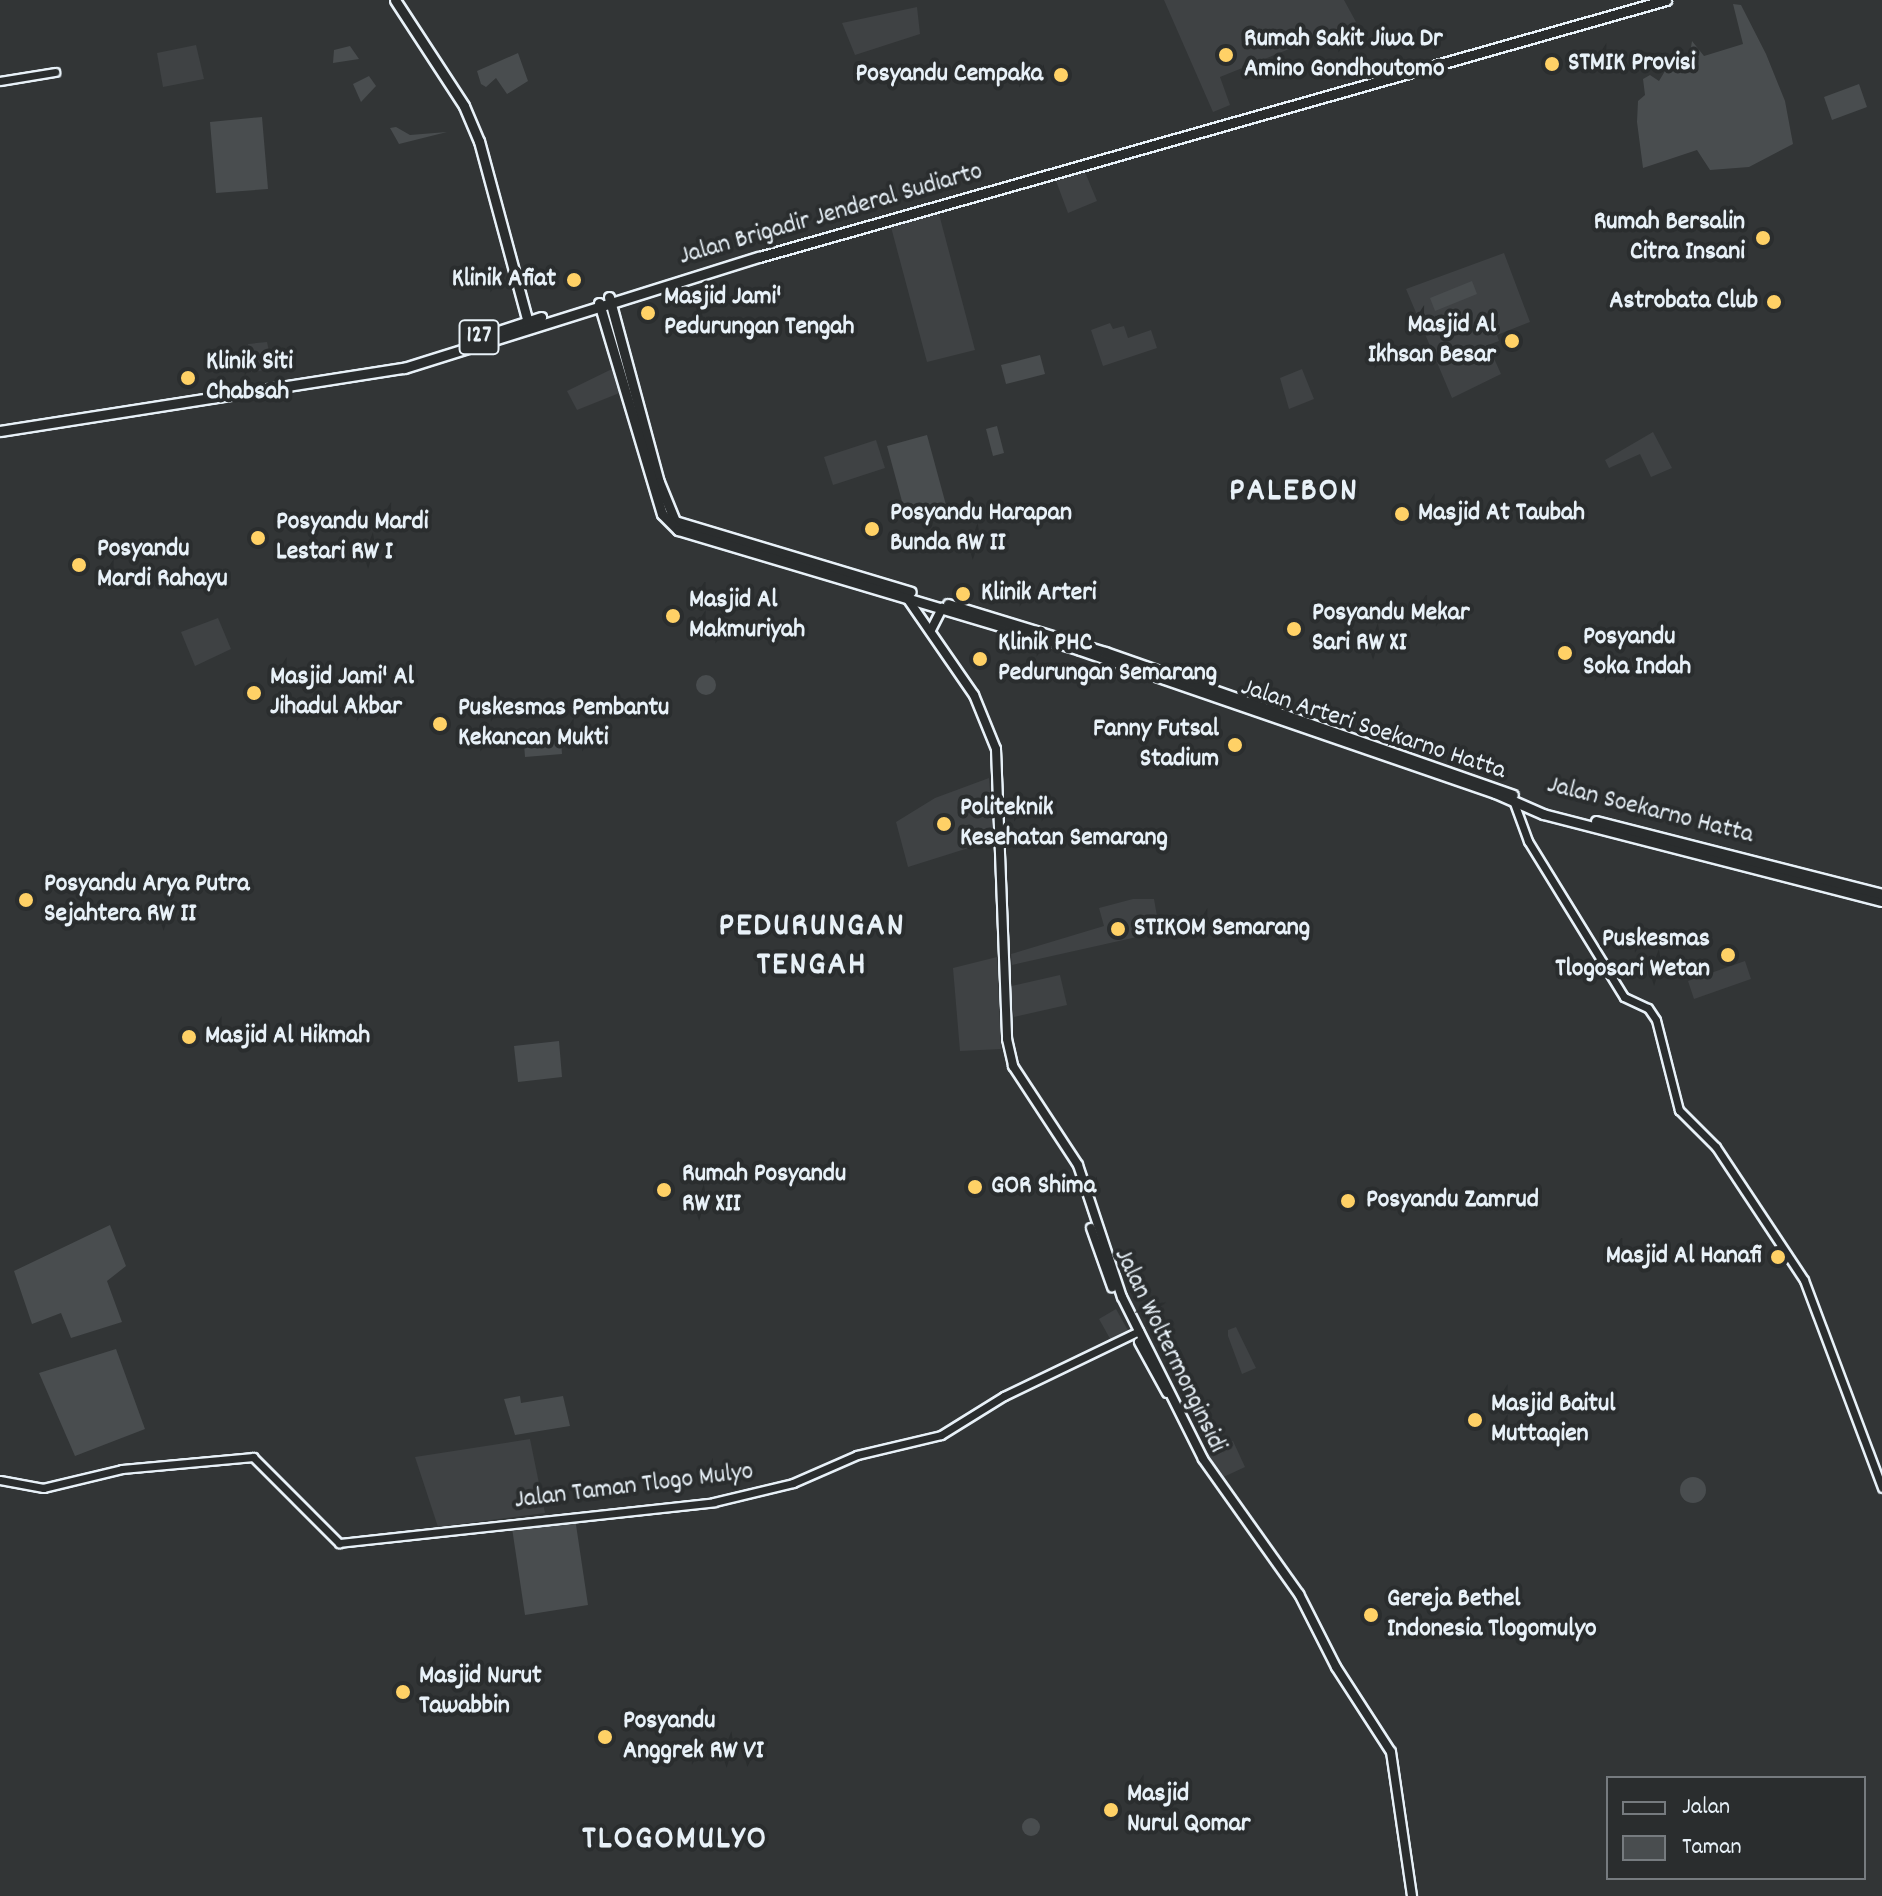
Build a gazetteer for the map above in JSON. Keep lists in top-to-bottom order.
{
  "streets": {
    "main road": [
      "Jalan Brigadir Jenderal Sudiarto",
      "127",
      "Jalan Arteri Soekarno Hatta",
      "Jalan Soekarno Hatta",
      "Jalan Woltermonginsidi"
    ],
    "street": ["Jalan Taman Tlogo Mulyo"]
  },
  "crossings": [
    ["Jalan Brigadir Jenderal Sudiarto", "Jalan Arteri Soekarno Hatta"],
    ["Jalan Arteri Soekarno Hatta", "Jalan Soekarno Hatta"],
    ["Jalan Arteri Soekarno Hatta", "Jalan Woltermonginsidi"],
    ["Jalan Soekarno Hatta", "Jalan Woltermonginsidi"],
    ["Jalan Woltermonginsidi", "Jalan Taman Tlogo Mulyo"]
  ],
  "districts": ["PALEBON", "PEDURUNGAN TENGAH", "TLOGOMULYO"],
  "places": [
    "Rumah Sakit Jiwa Dr Amino Gondhoutomo",
    "STMIK Provisi",
    "Posyandu Cempaka",
    "Rumah Bersalin Citra Insani",
    "Klinik Afiat",
    "Astrobata Club",
    "Masjid Jami' Pedurungan Tengah",
    "Masjid Al Ikhsan Besar",
    "Klinik Siti Chabsah",
    "Masjid At Taubah",
    "Posyandu Harapan Bunda RW II",
    "Posyandu Mardi Lestari RW I",
    "Posyandu Mardi Rahayu",
    "Klinik Arteri",
    "Masjid Al Makmuriyah",
    "Posyandu Mekar Sari RW XI",
    "Posyandu Soka Indah",
    "Klinik PHC Pedurungan Semarang",
    "Masjid Jami' Al Jihadul Akbar",
    "Puskesmas Pembantu Kekancan Mukti",
    "Fanny Futsal Stadium",
    "Politeknik Kesehatan Semarang",
    "Posyandu Arya Putra Sejahtera RW II",
    "STIKOM Semarang",
    "Puskesmas Tlogosari Wetan",
    "Masjid Al Hikmah",
    "GOR Shima",
    "Rumah Posyandu RW XII",
    "Posyandu Zamrud",
    "Masjid Al Hanafi",
    "Masjid Baitul Muttaqien",
    "Gereja Bethel Indonesia Tlogomulyo",
    "Masjid Nurut Tawabbin",
    "Posyandu Anggrek RW VI",
    "Masjid Nurul Qomar"
  ],
  "legend": ["Jalan", "Taman"]
}
